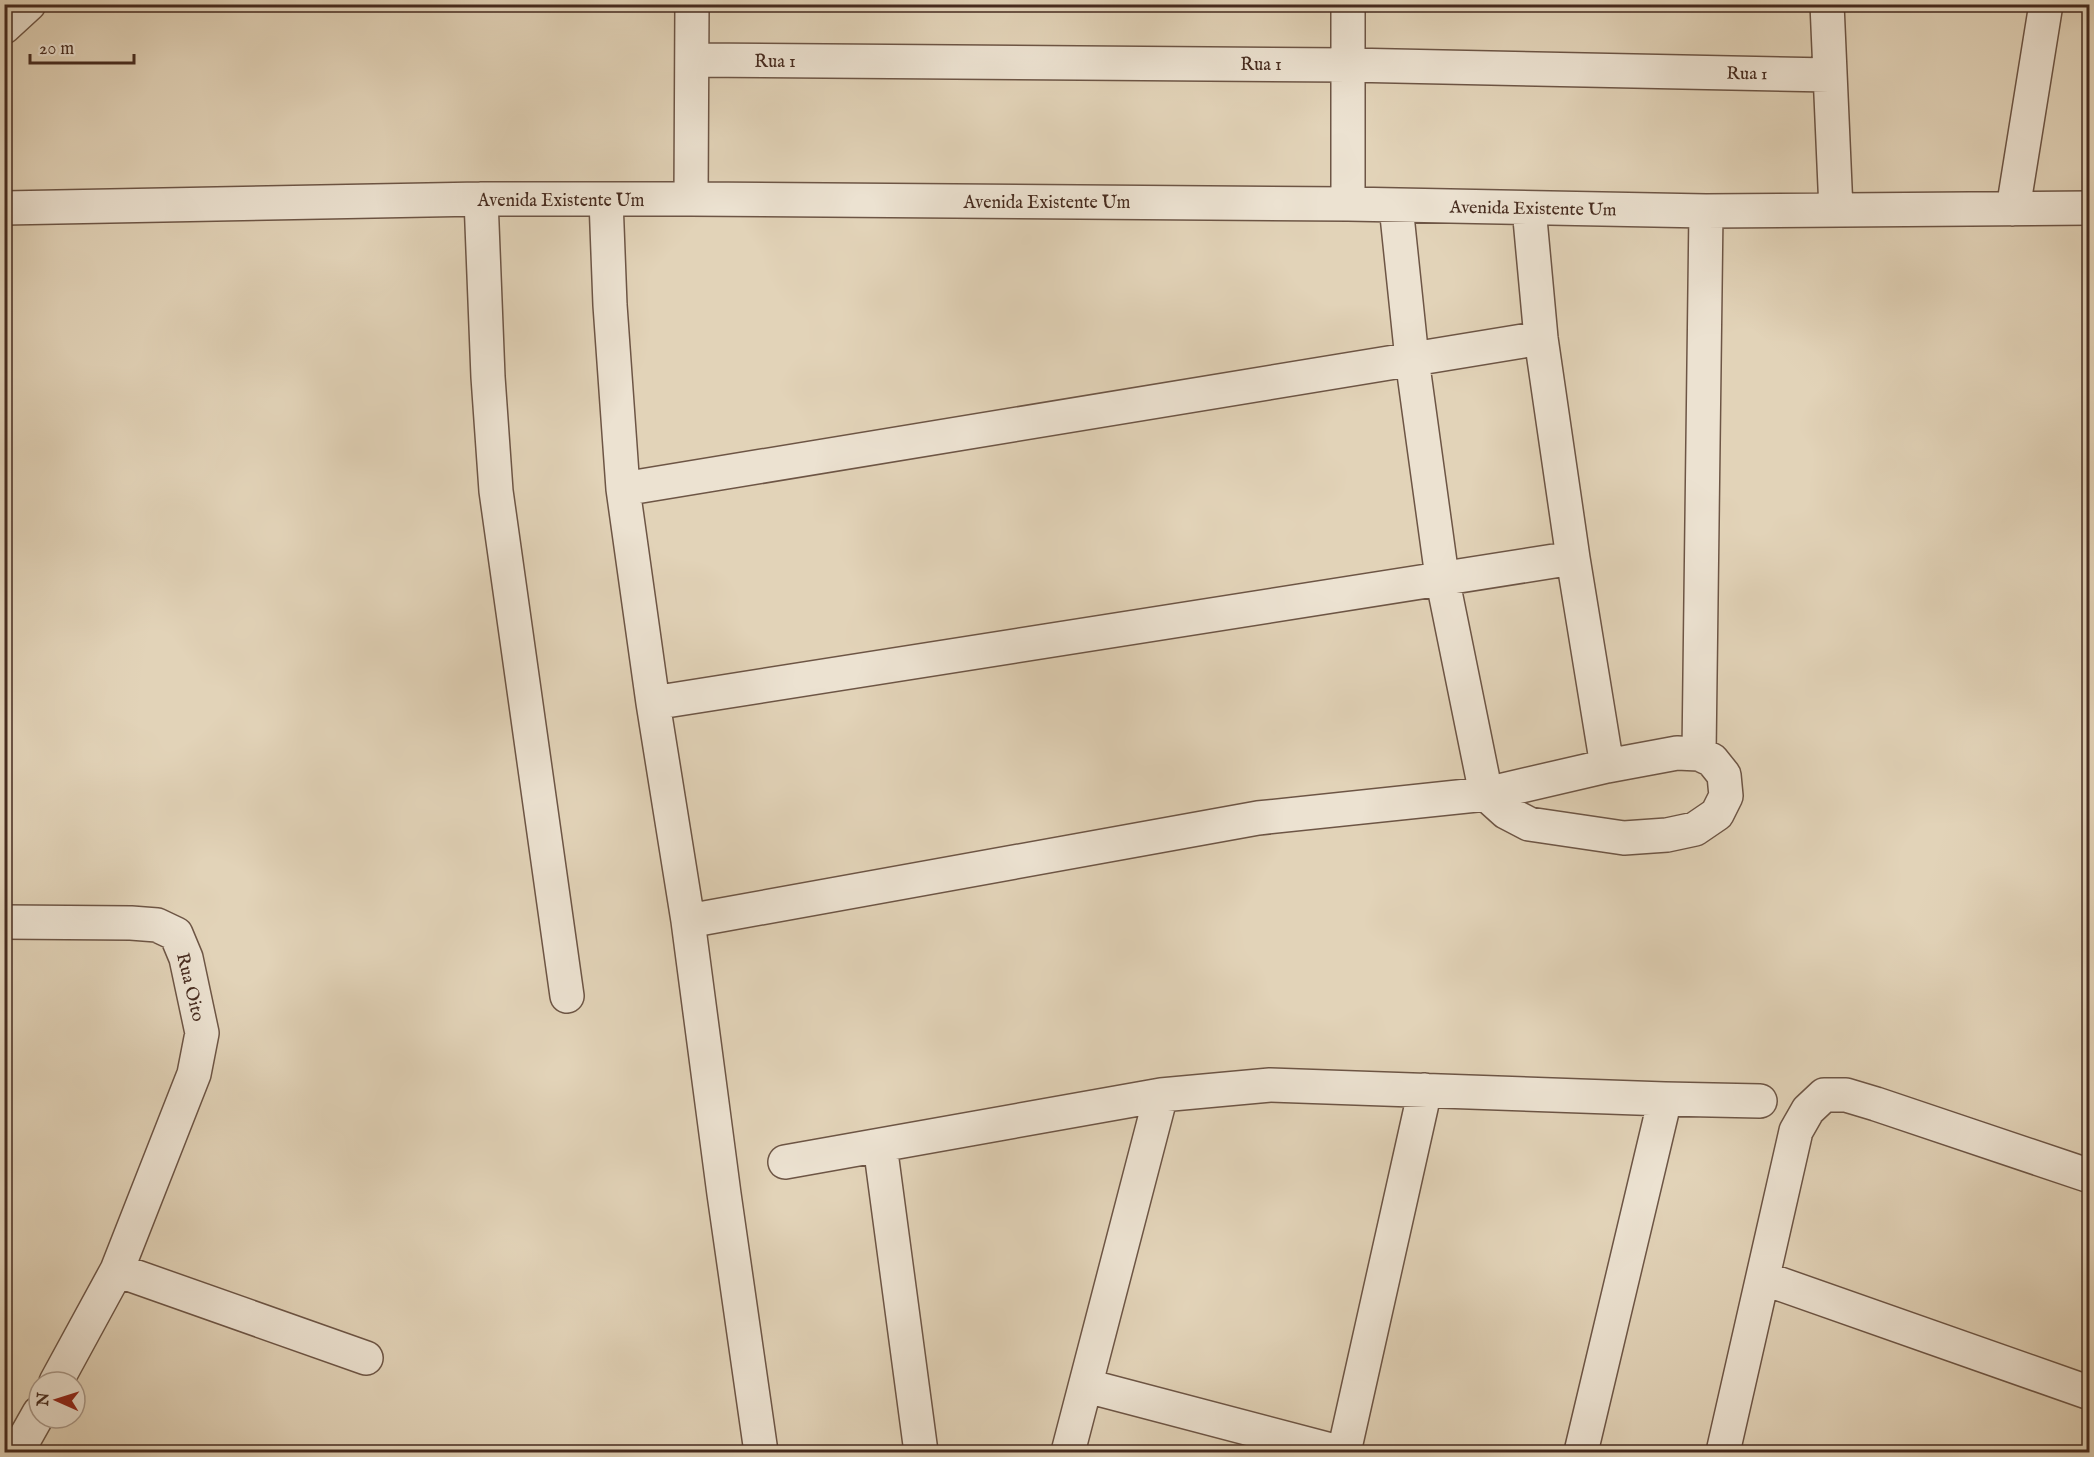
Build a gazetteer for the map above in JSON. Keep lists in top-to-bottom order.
{
  "streets": {
    "street": ["Rua 1", "Avenida Existente Um", "Rua Oito"]
  },
  "scale_bar": "20 m",
  "north": "left"
}
